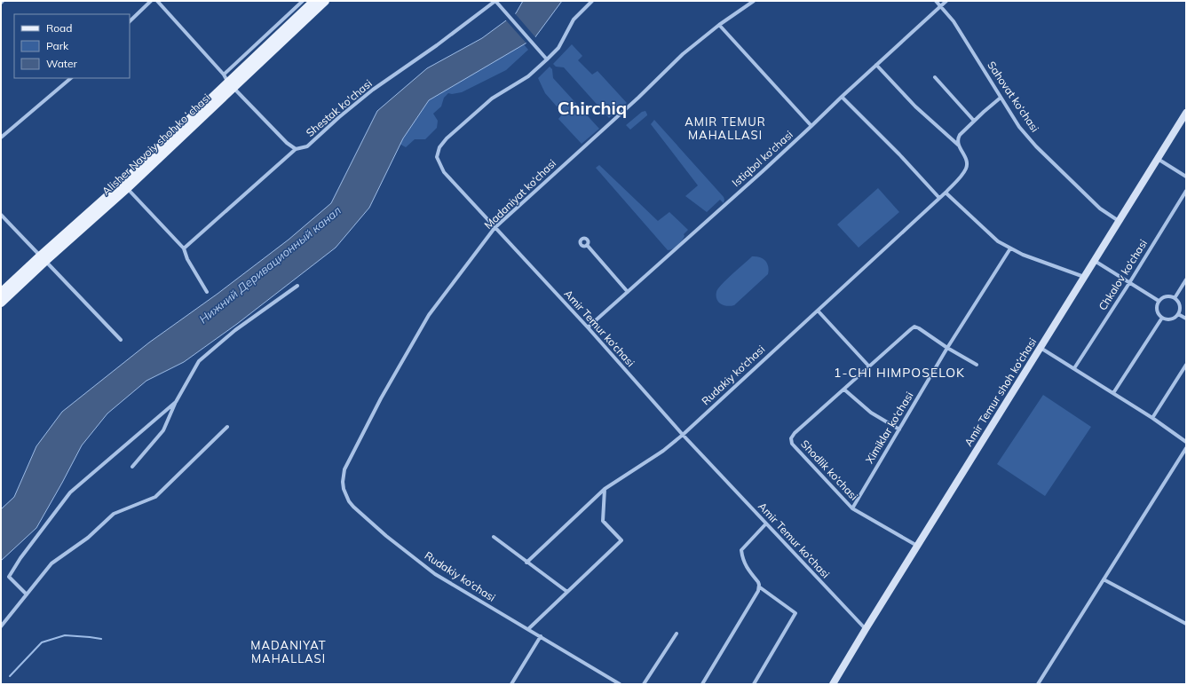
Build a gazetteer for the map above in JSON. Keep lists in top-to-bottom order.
{
  "streets": {
    "main road": ["Alisher Navoiy shoh koʻchasi", "Amir Temur shoh ko‘chasi"],
    "street": [
      "Sahovat ko‘chasi",
      "Shestak ko'chasi",
      "Istiqbol ko‘chasi",
      "Madaniyat ko‘chasi",
      "Chkalov ko‘chasi",
      "Amir Temur ko‘chasi",
      "Rudakiy ko‘chasi",
      "Ximiklar ko‘chasi",
      "Shodlik ko‘chasi"
    ]
  },
  "crossings": [
    ["Sahovat ko‘chasi", "Istiqbol ko‘chasi"],
    ["Sahovat ko‘chasi", "Amir Temur shoh ko‘chasi"],
    ["Istiqbol ko‘chasi", "Amir Temur ko‘chasi"],
    ["Madaniyat ko‘chasi", "Amir Temur ko‘chasi"],
    ["Madaniyat ko‘chasi", "Rudakiy ko‘chasi"],
    ["Amir Temur ko‘chasi", "Rudakiy ko‘chasi"],
    ["Amir Temur ko‘chasi", "Amir Temur shoh ko‘chasi"],
    ["Amir Temur shoh ko‘chasi", "Shodlik ko‘chasi"],
    ["Ximiklar ko‘chasi", "Shodlik ko‘chasi"]
  ],
  "districts": [
    "Chirchiq",
    "AMIR TEMUR MAHALLASI",
    "1-CHI HIMPOSELOK",
    "MADANIYAT MAHALLASI"
  ],
  "water": ["Нижний Деривационный канал"],
  "legend": ["Road", "Park", "Water"]
}
